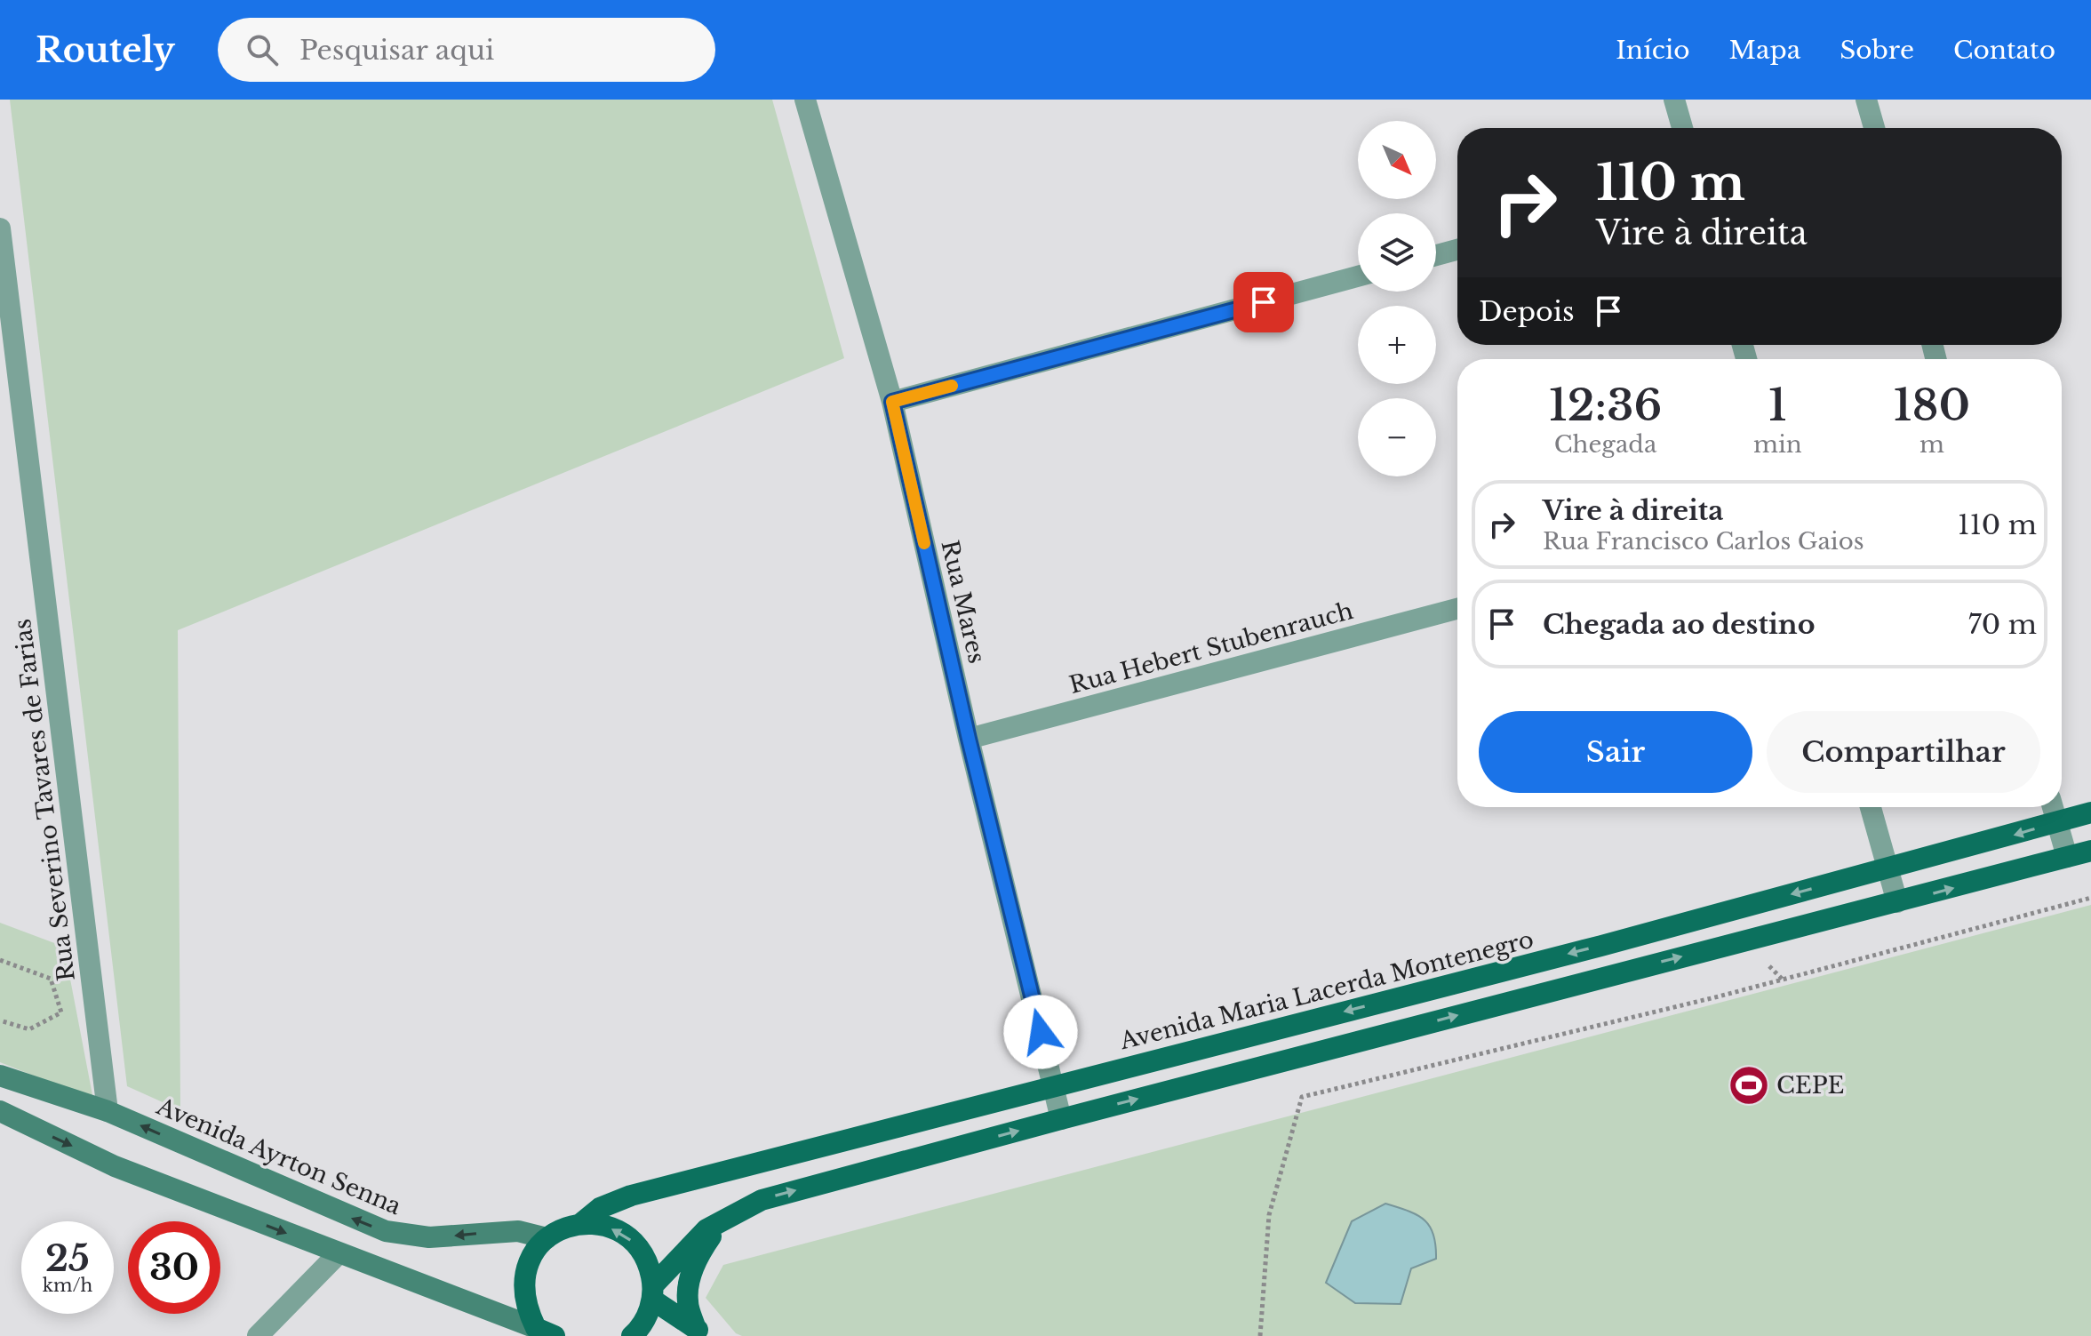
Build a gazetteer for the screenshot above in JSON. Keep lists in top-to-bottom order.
{
  "streets": {
    "main road": ["Avenida Maria Lacerda Montenegro"],
    "street": [
      "Rua Mares",
      "Rua Hebert Stubenrauch",
      "Rua Severino Tavares de Farias",
      "Avenida Ayrton Senna"
    ]
  },
  "crossings": [
    ["Rua Mares", "Rua Hebert Stubenrauch"],
    ["Rua Mares", "Avenida Maria Lacerda Montenegro"],
    ["Rua Severino Tavares de Farias", "Avenida Ayrton Senna"],
    ["Avenida Maria Lacerda Montenegro", "Avenida Ayrton Senna"]
  ],
  "places": {
    "sports": ["CEPE"]
  },
  "north": "bottom right",
  "page": {
    "header": "Routely",
    "search": "Pesquisar aqui",
    "nav": [
      "Início",
      "Mapa",
      "Sobre",
      "Contato"
    ],
    "map_buttons": ["+", "−"],
    "turn": ["110 m", "Vire à direita"],
    "then": "Depois",
    "eta": [
      "12:36",
      "Chegada",
      "1",
      "min",
      "180",
      "m"
    ],
    "list": [
      {
        "name": "Vire à direita",
        "note": "Rua Francisco Carlos Gaios",
        "value": "110 m"
      },
      {
        "name": "Chegada ao destino",
        "value": "70 m"
      }
    ],
    "buttons": ["Sair", "Compartilhar"],
    "speed": "25 km/h",
    "limit": "30"
  }
}
